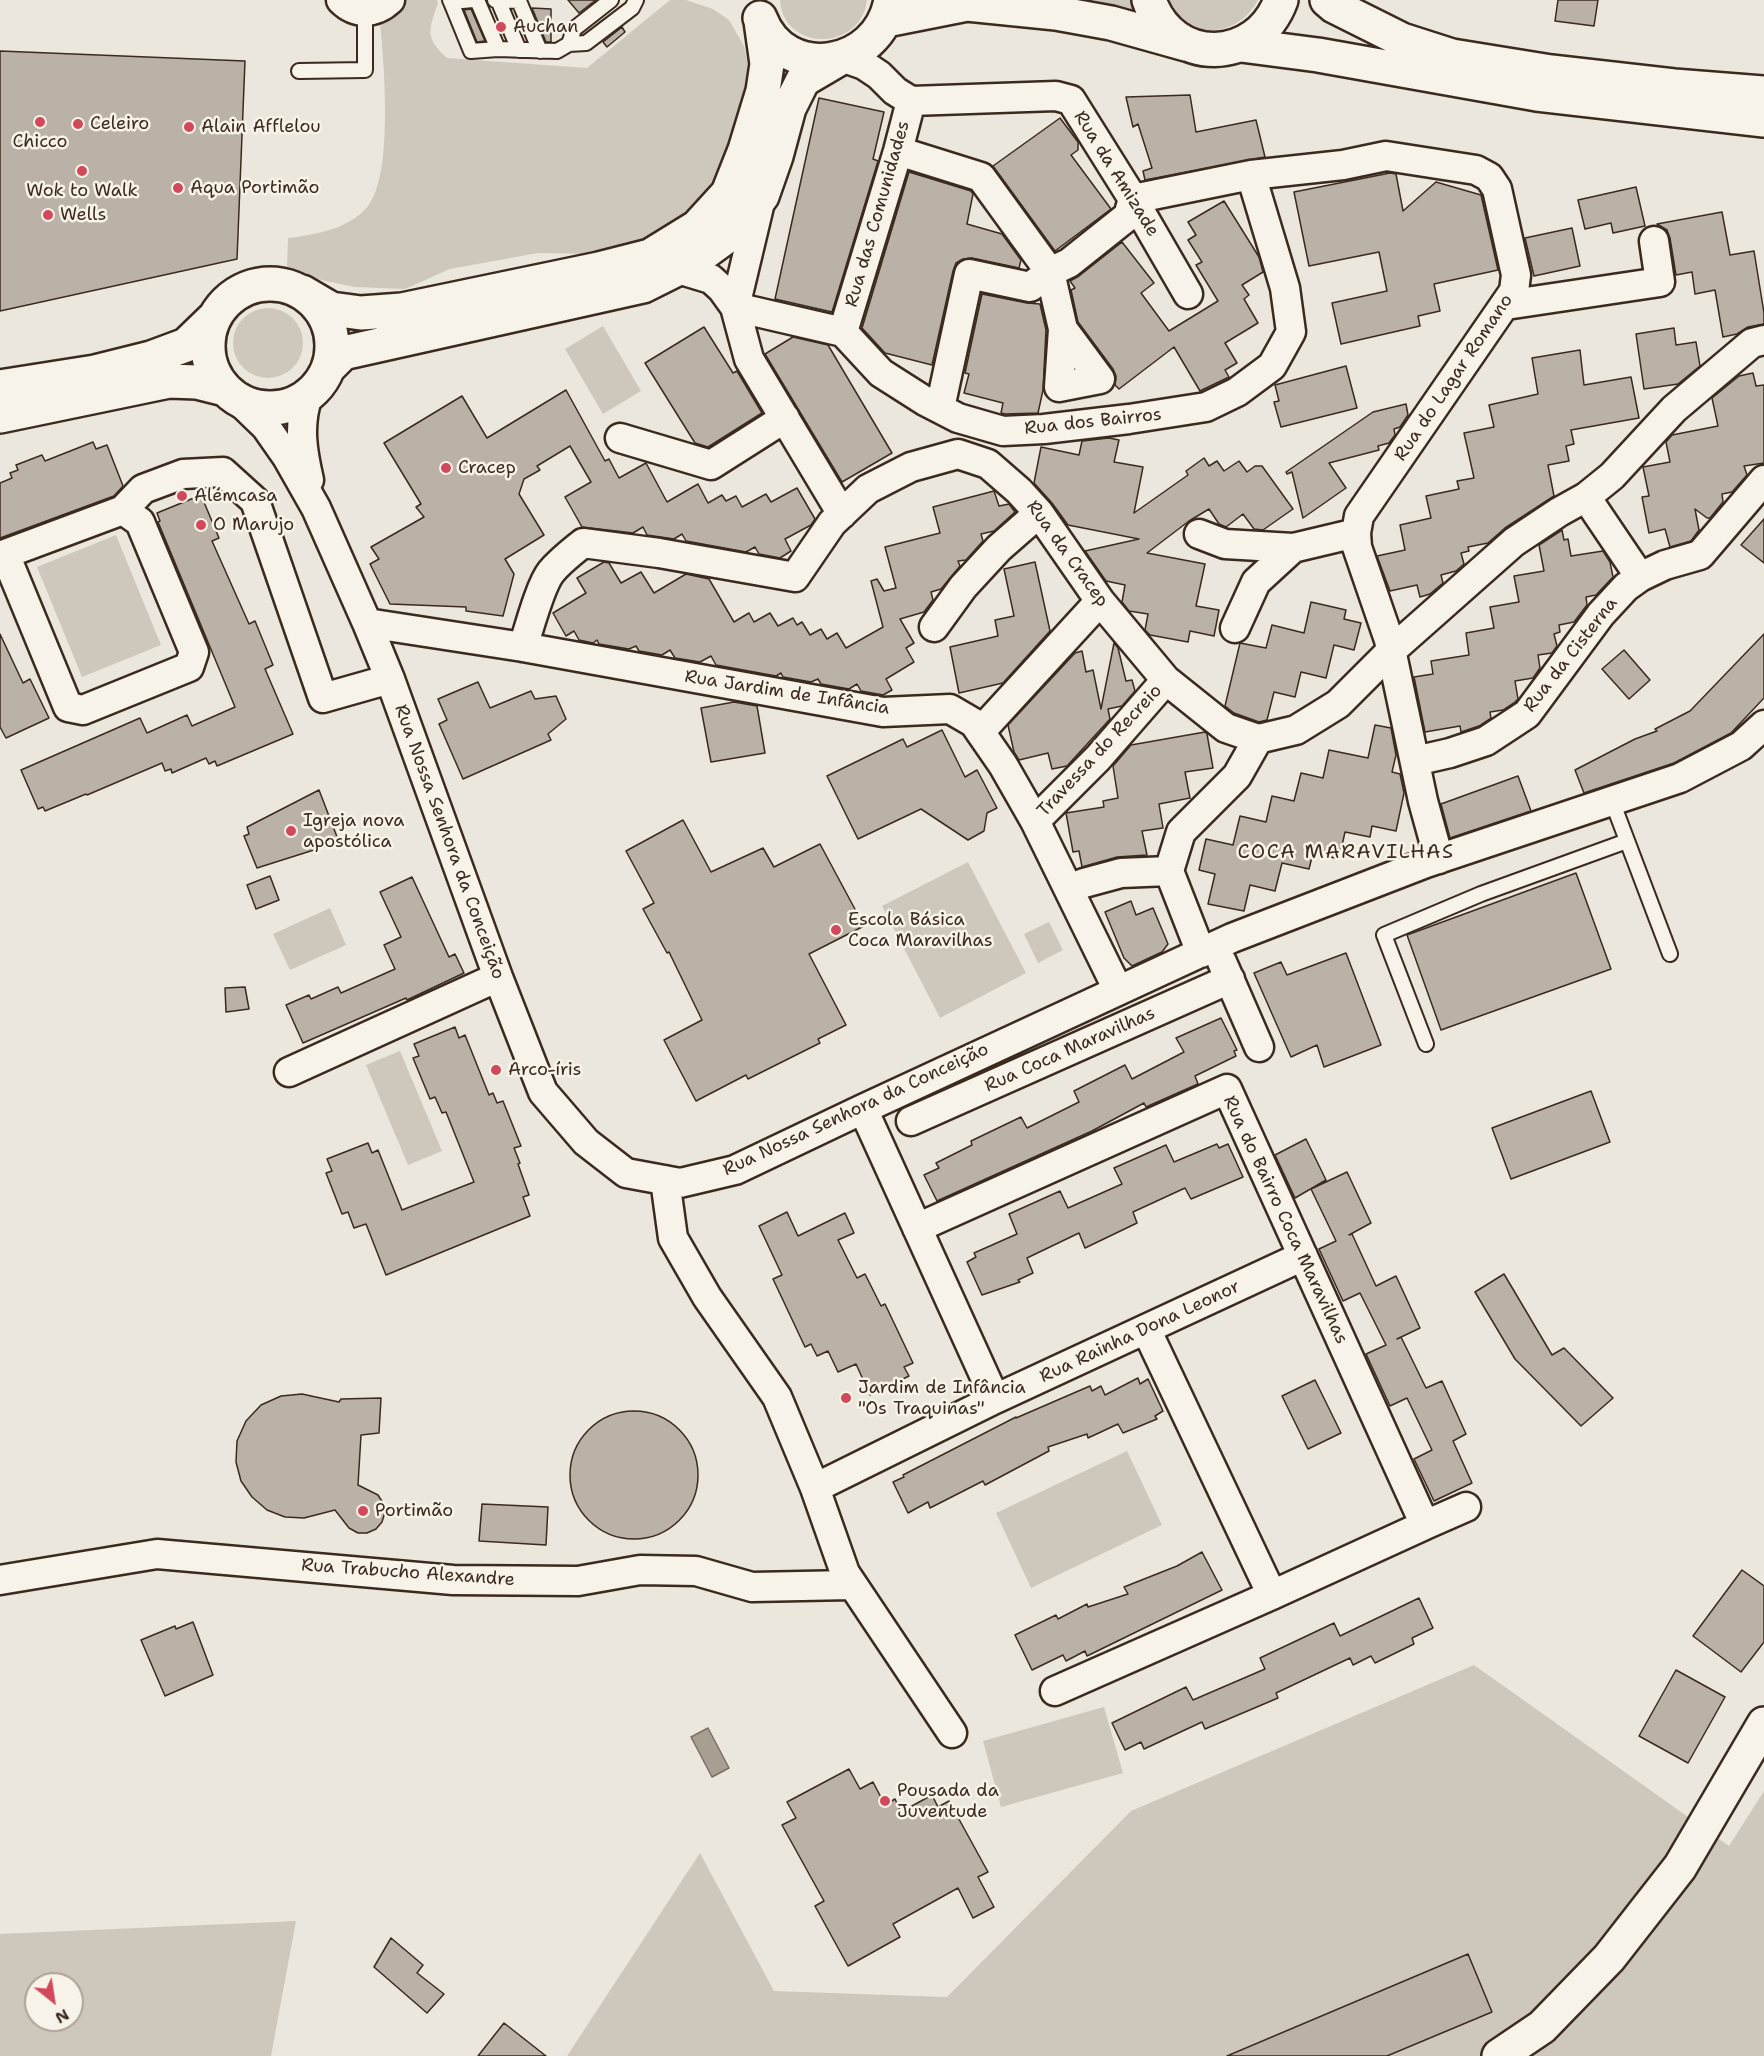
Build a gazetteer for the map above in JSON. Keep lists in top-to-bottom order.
{
  "streets": {
    "street": [
      "Rua da Amizade",
      "Rua das Comunidades",
      "Rua do Lagar Romano",
      "Rua dos Bairros",
      "Rua da Cracep",
      "Rua da Cisterna",
      "Rua Jardim de Infância",
      "Travessa do Recreio",
      "Rua Nossa Senhora da Conceição",
      "Rua Coca Maravilhas",
      "Rua do Bairro Coca Maravilhas",
      "Rua Rainha Dona Leonor",
      "Rua Trabucho Alexandre"
    ]
  },
  "crossings": [
    ["Rua da Amizade", "Rua das Comunidades"],
    ["Rua da Amizade", "Rua do Lagar Romano"],
    ["Rua das Comunidades", "Rua dos Bairros"],
    ["Rua do Lagar Romano", "Rua dos Bairros"],
    ["Rua da Cracep", "Rua Jardim de Infância"],
    ["Rua da Cracep", "Travessa do Recreio"],
    ["Rua Jardim de Infância", "Travessa do Recreio"],
    ["Rua Jardim de Infância", "Rua Nossa Senhora da Conceição"],
    ["Rua do Bairro Coca Maravilhas", "Rua Rainha Dona Leonor"]
  ],
  "districts": ["COCA MARAVILHAS"],
  "places": [
    "Auchan",
    "Chicco",
    "Celeiro",
    "Alain Afflelou",
    "Wok to Walk",
    "Aqua Portimão",
    "Wells",
    "Cracep",
    "Alémcasa",
    "O Marujo",
    "Igreja nova apostólica",
    "Escola Básica Coca Maravilhas",
    "Arco-íris",
    "Jardim de Infância \"Os Traquinas\"",
    "Portimão",
    "Pousada da Juventude"
  ],
  "north": "bottom right"
}
